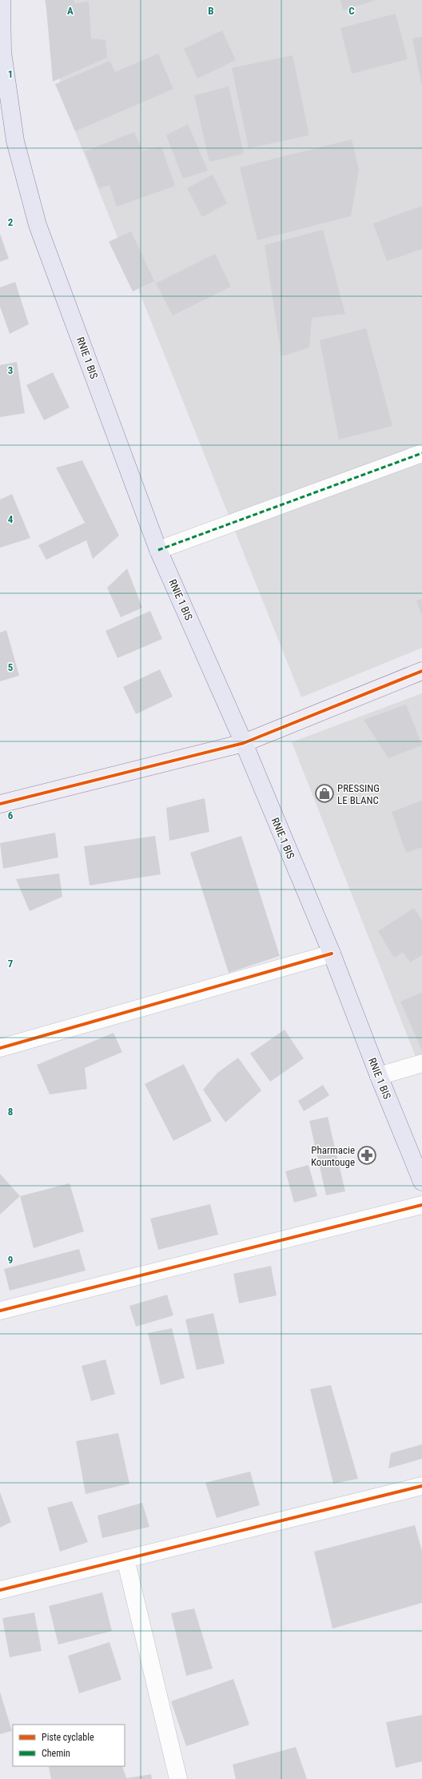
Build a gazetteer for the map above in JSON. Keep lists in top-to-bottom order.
{
  "streets": {
    "main road": ["RNIE 1 BIS"]
  },
  "places": {
    "shop": ["PRESSING LE BLANC"],
    "pharmacy": ["Pharmacie Kountouge"]
  },
  "legend": ["Piste cyclable", "Chemin"],
  "grid": {
    "columns": ["A", "B", "C"],
    "rows": [
      "1",
      "2",
      "3",
      "4",
      "5",
      "6",
      "7",
      "8",
      "9"
    ]
  }
}
